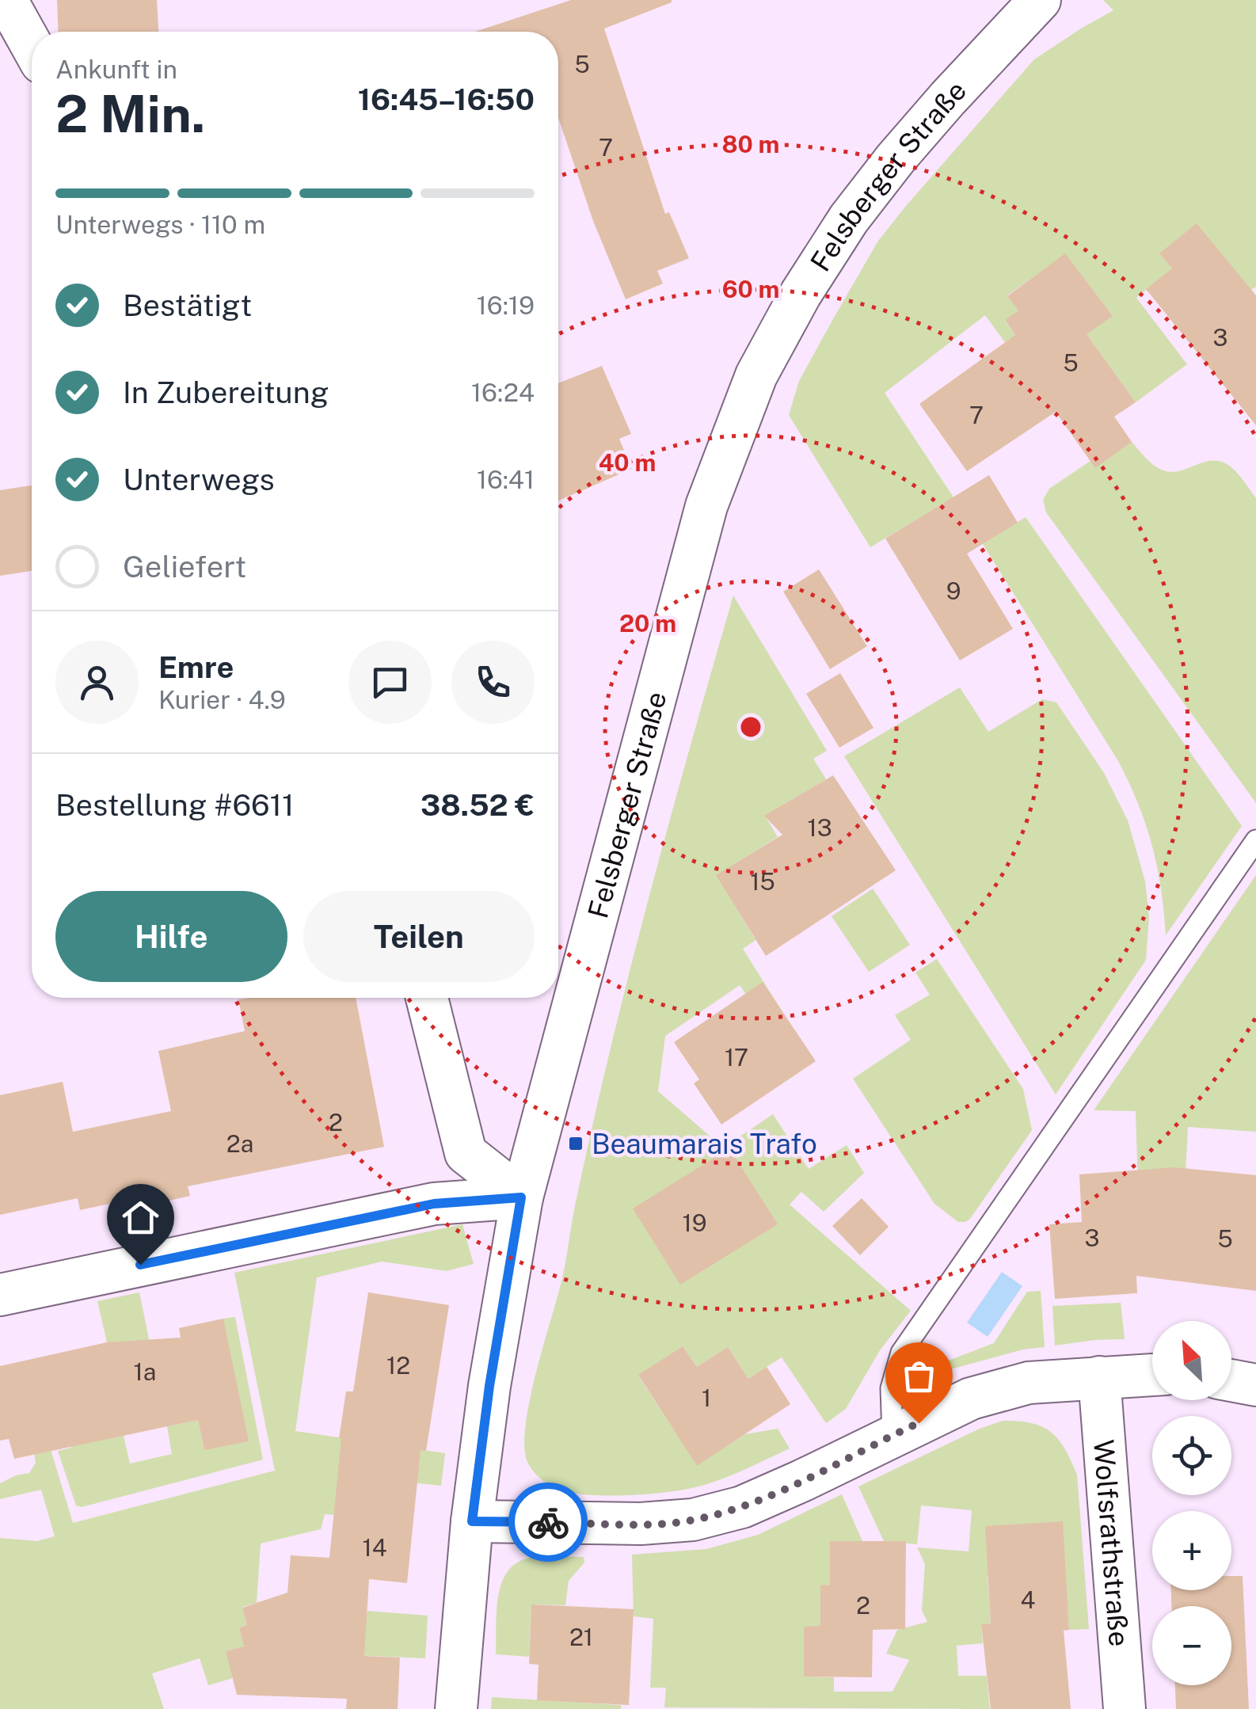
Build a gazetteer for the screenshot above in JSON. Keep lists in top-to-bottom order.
{
  "streets": {
    "street": ["Felsberger Straße", "Wolfsrathstraße"]
  },
  "places": {
    "transit": ["Beaumarais Trafo"]
  },
  "house_numbers": [
    "5",
    "7",
    "3",
    "5",
    "7",
    "9",
    "13",
    "15",
    "17",
    "2",
    "2a",
    "19",
    "3",
    "5",
    "12",
    "1a",
    "1",
    "14",
    "4",
    "2",
    "21"
  ],
  "north": "top left",
  "page": {
    "heading": ["2 Min.", "Ankunft in", "16:45–16:50"],
    "panel": [
      "Emre",
      "Kurier · 4.9",
      "Bestellung #6611",
      "38.52 €"
    ],
    "bar": "Unterwegs · 110 m",
    "list": [
      ["Bestätigt", "16:19"],
      ["In Zubereitung", "16:24"],
      ["Unterwegs", "16:41"],
      "Geliefert"
    ],
    "buttons": ["Hilfe", "Teilen"],
    "map_buttons": ["+", "−"]
  },
  "rings": [
    "80 m",
    "60 m",
    "40 m",
    "20 m"
  ]
}
